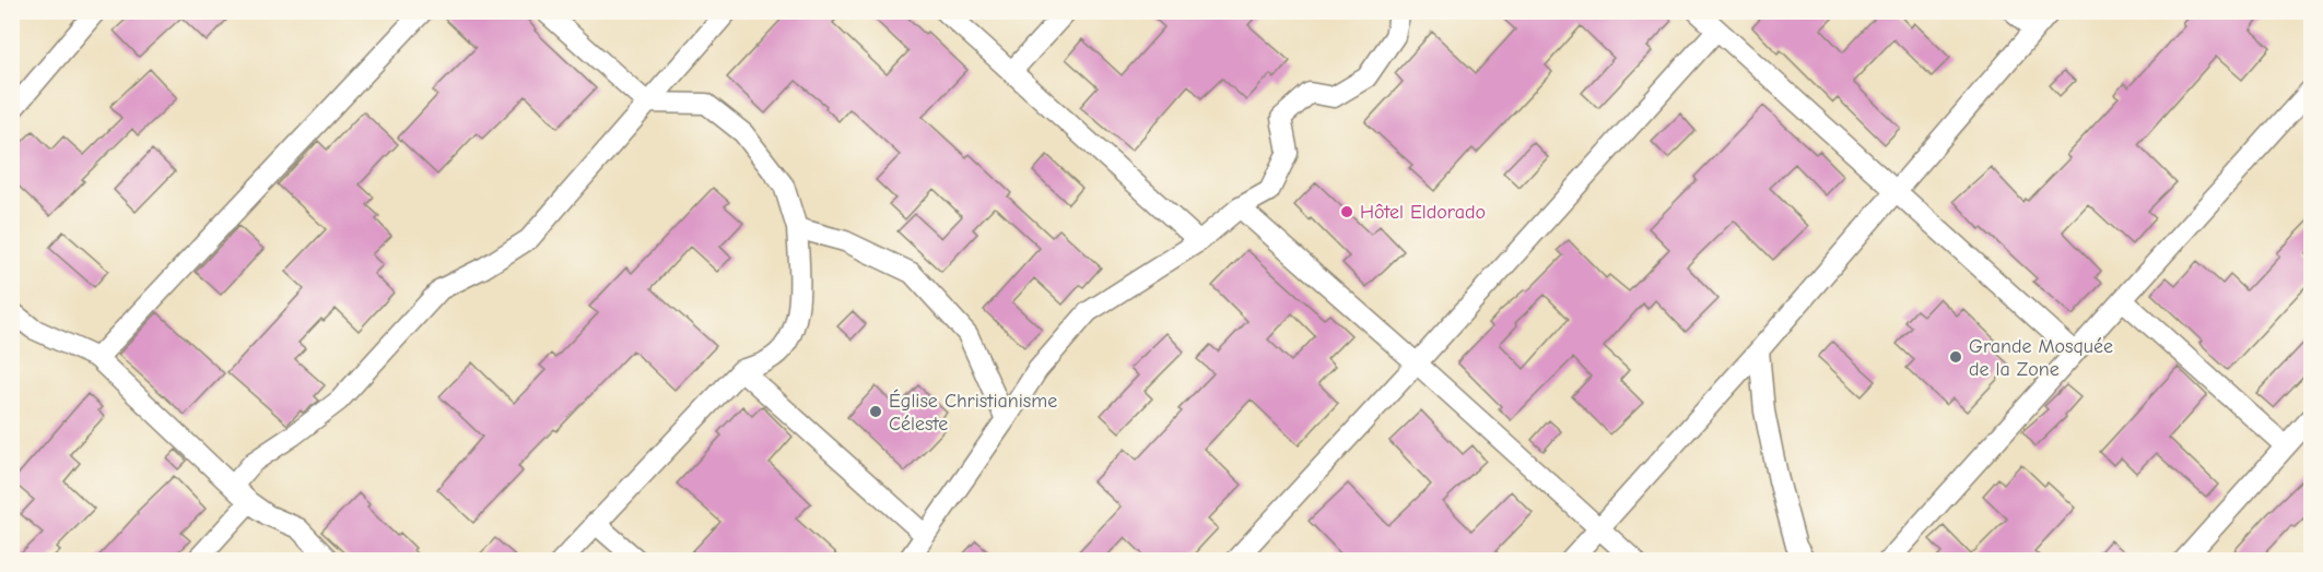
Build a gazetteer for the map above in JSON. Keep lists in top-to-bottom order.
{
  "places": ["Hôtel Eldorado", "Grande Mosquée de la Zone", "Église Christianisme Céleste"]
}
